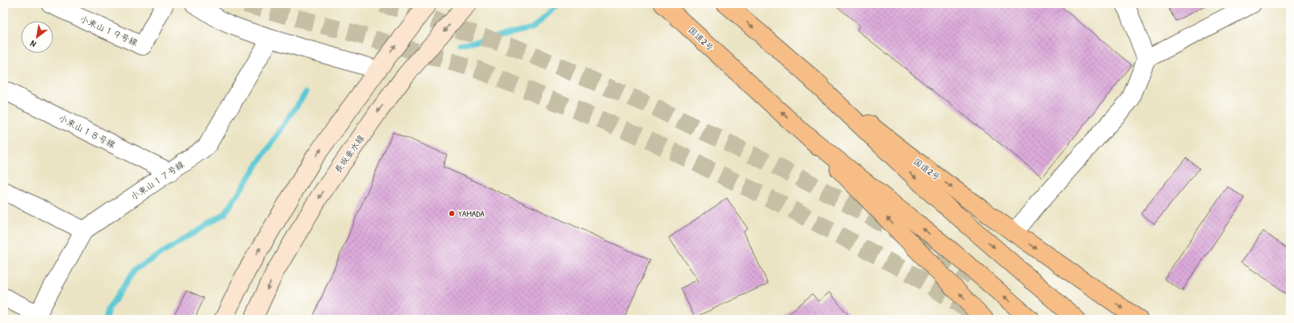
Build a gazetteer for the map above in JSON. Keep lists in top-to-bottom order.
{
  "streets": {
    "highway": ["国道2号"],
    "main road": ["長坂垂水線"],
    "street": ["小束山１９号線", "小束山１８号線", "小束山１７号線"]
  },
  "crossings": [
    ["小束山１８号線", "小束山１７号線"]
  ],
  "places": ["YAMADA"],
  "north": "bottom left"
}
